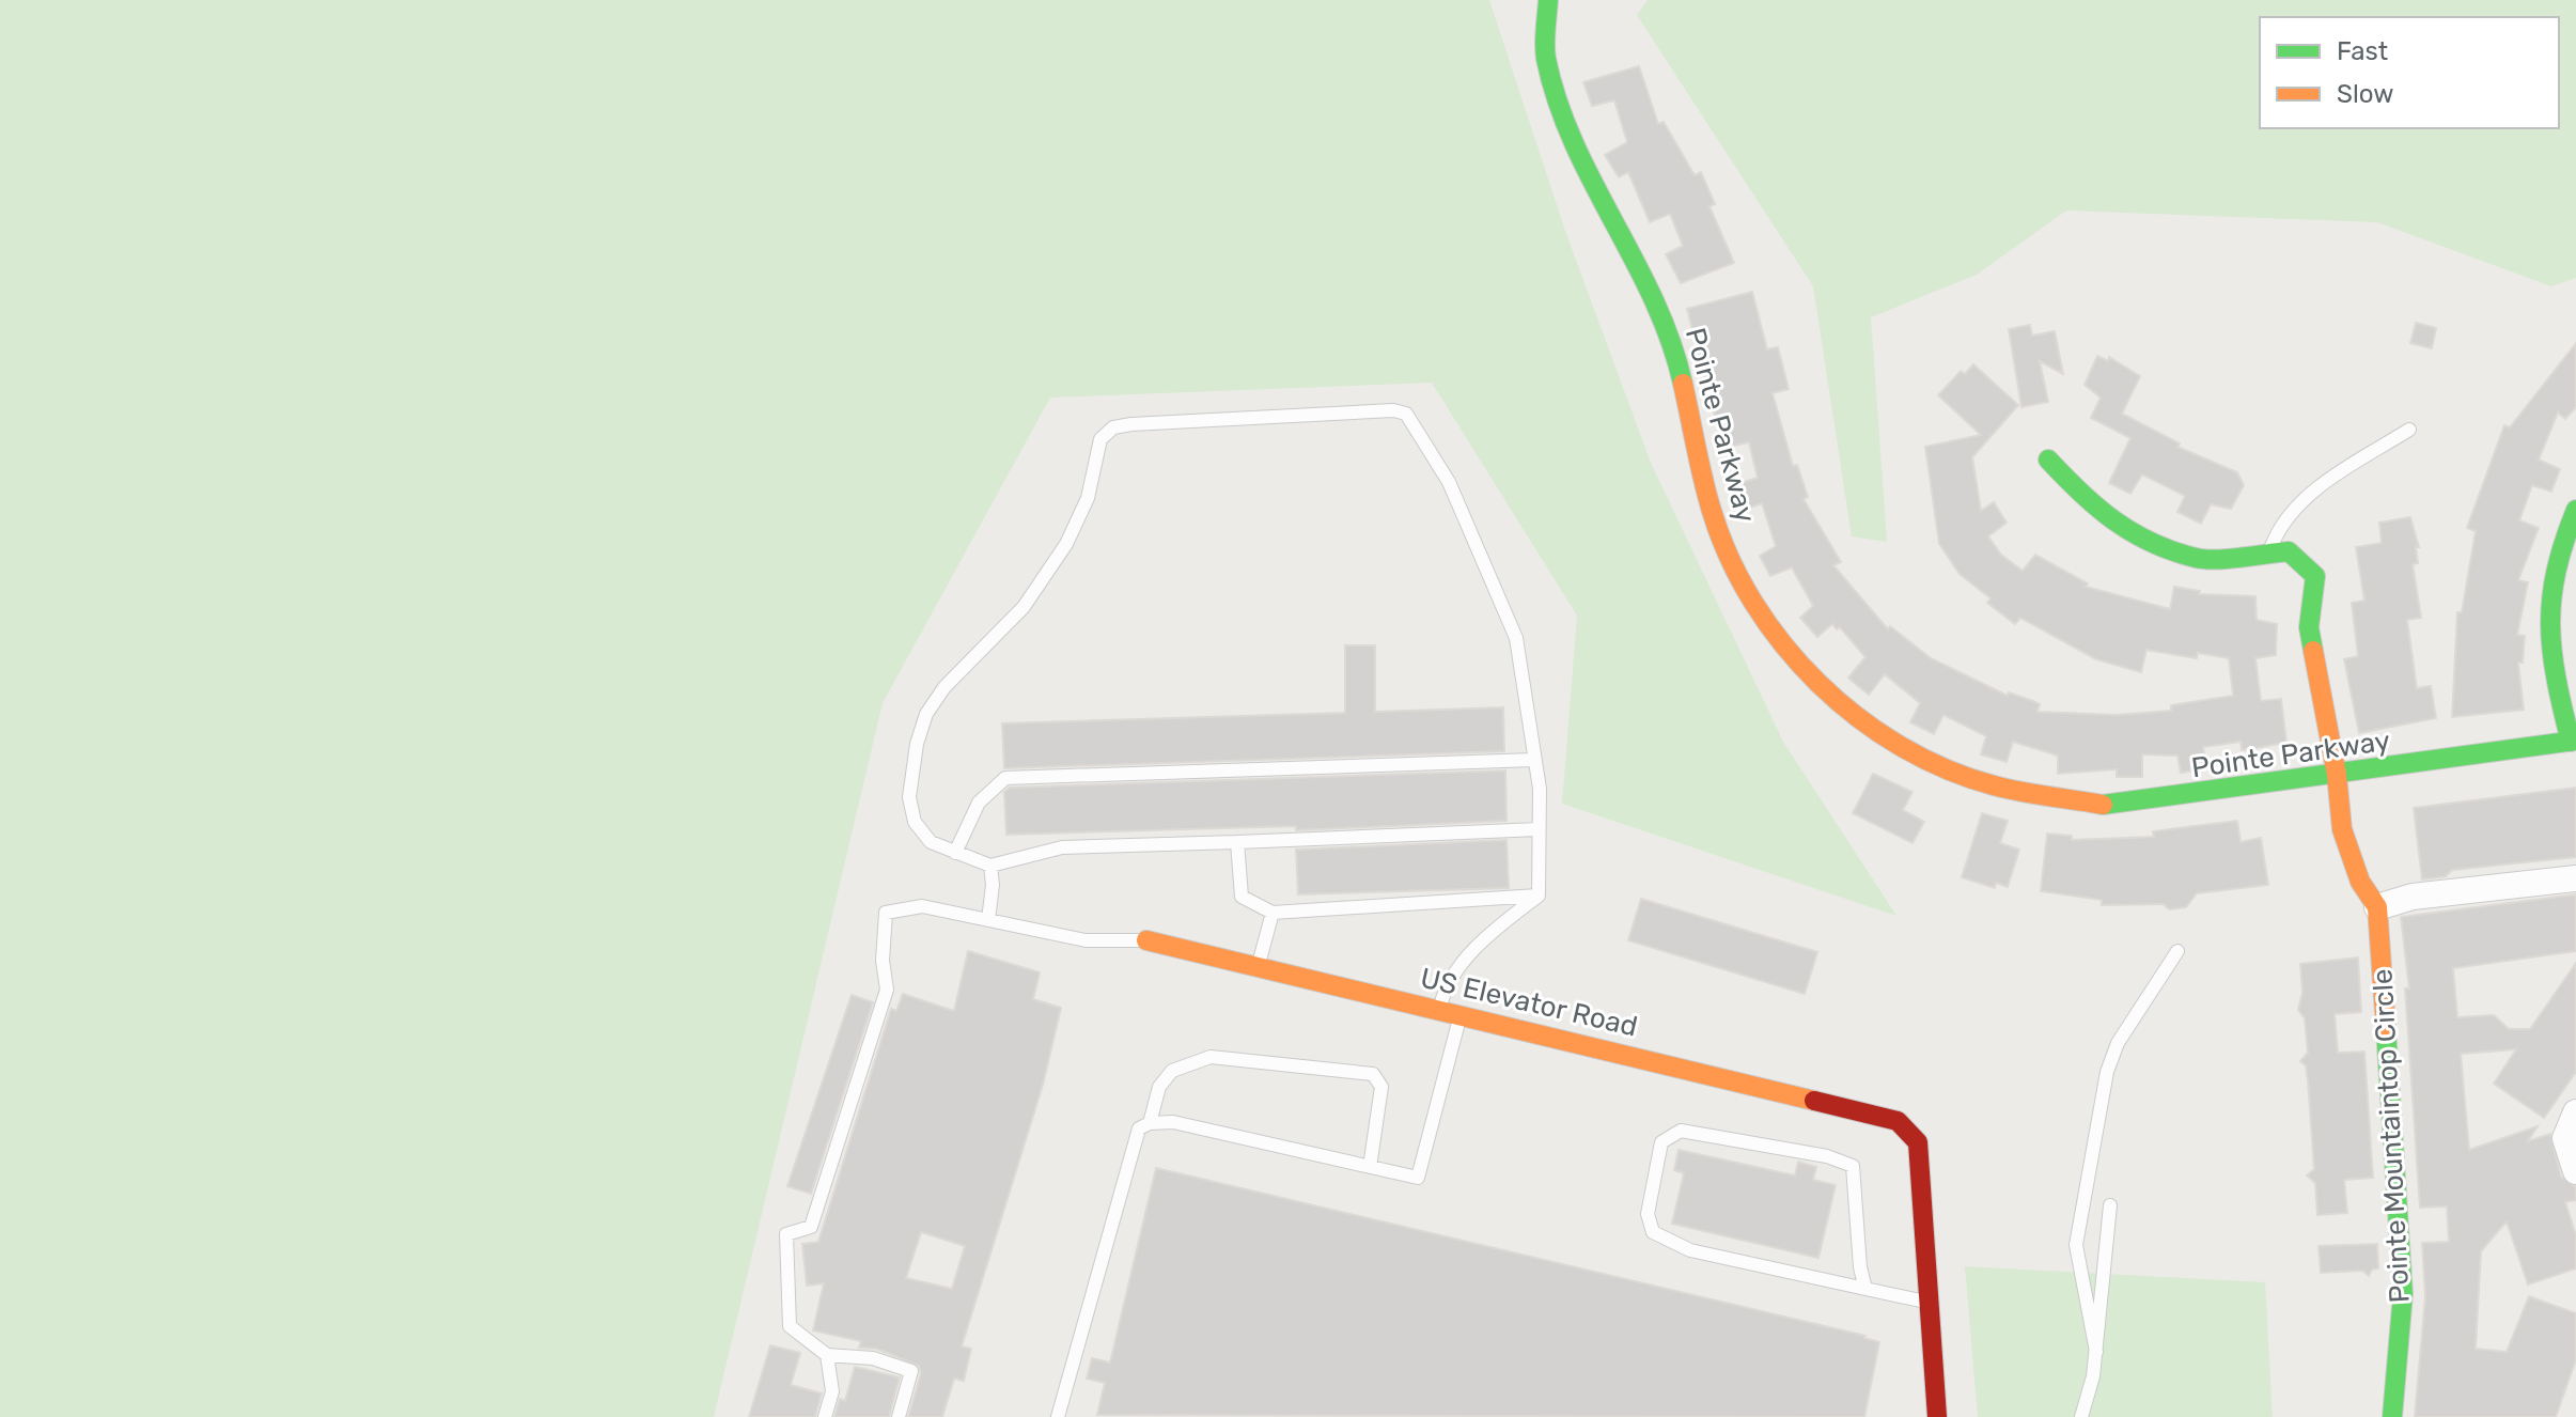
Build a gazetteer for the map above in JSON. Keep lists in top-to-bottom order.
{
  "streets": {
    "street": ["Pointe Parkway", "US Elevator Road", "Pointe Mountaintop Circle"]
  },
  "crossings": [
    ["Pointe Parkway", "Pointe Mountaintop Circle"]
  ],
  "legend": ["Fast", "Slow"]
}
